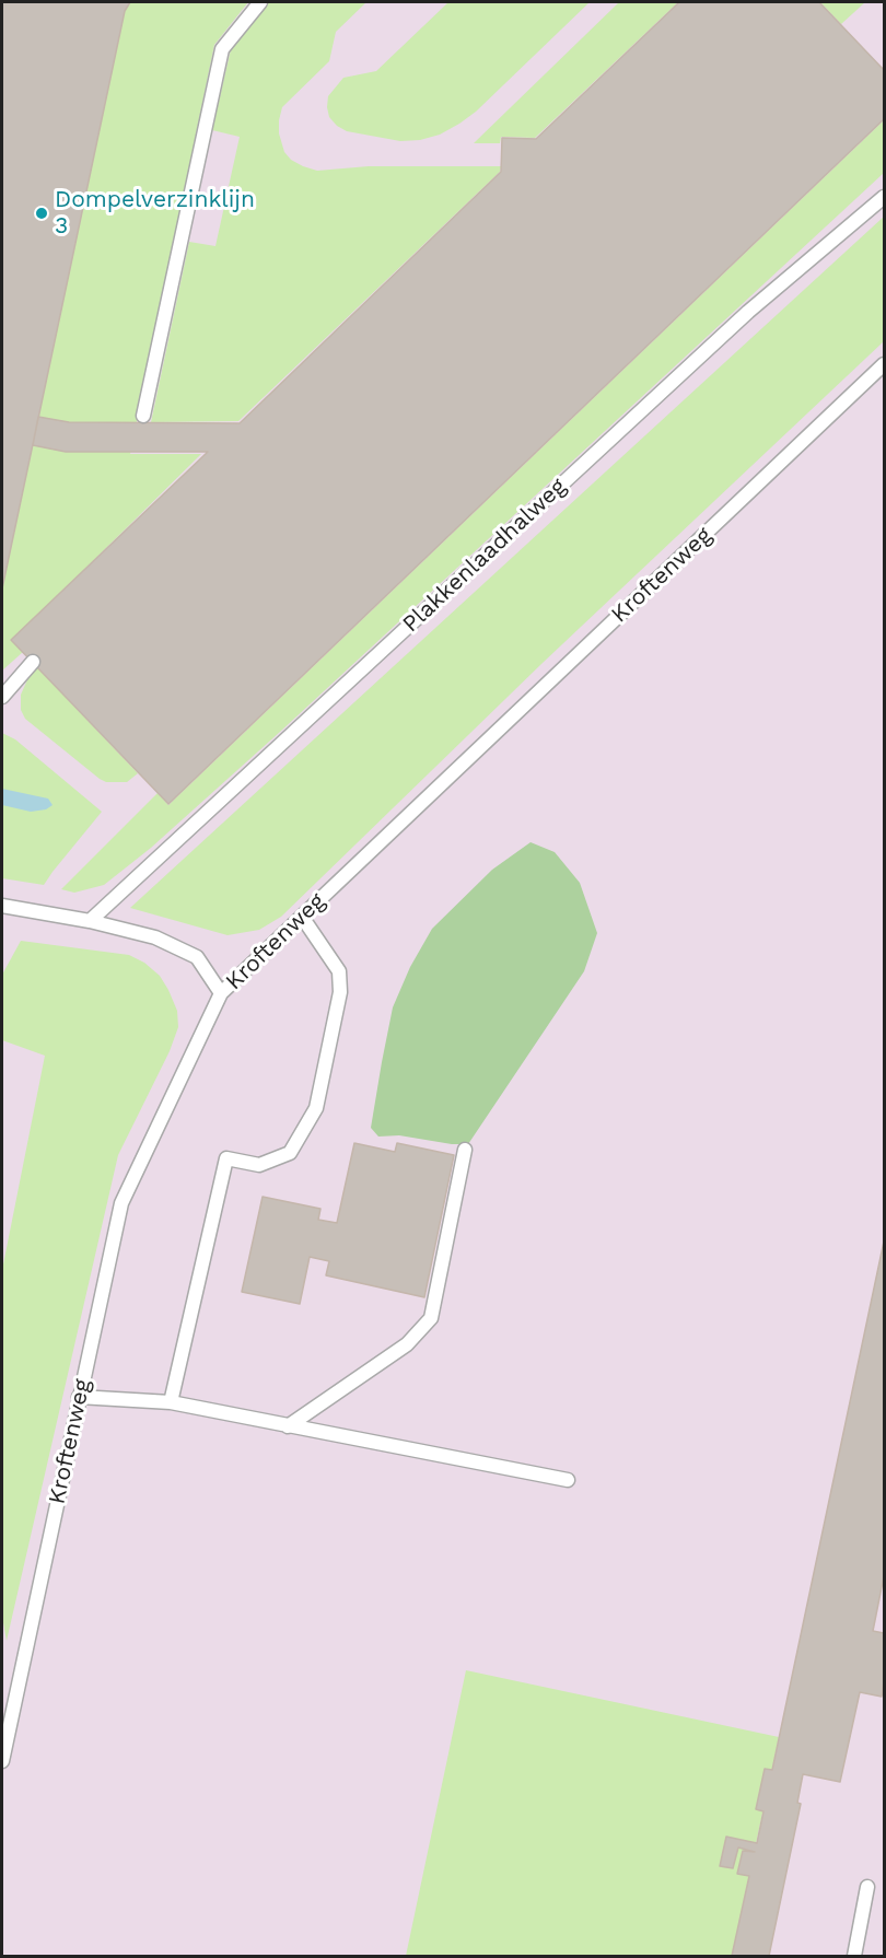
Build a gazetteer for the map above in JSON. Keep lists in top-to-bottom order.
{
  "streets": {
    "lane": ["Plakkenlaadhalweg", "Kroftenweg"]
  },
  "places": ["Dompelverzinklijn 3"]
}
